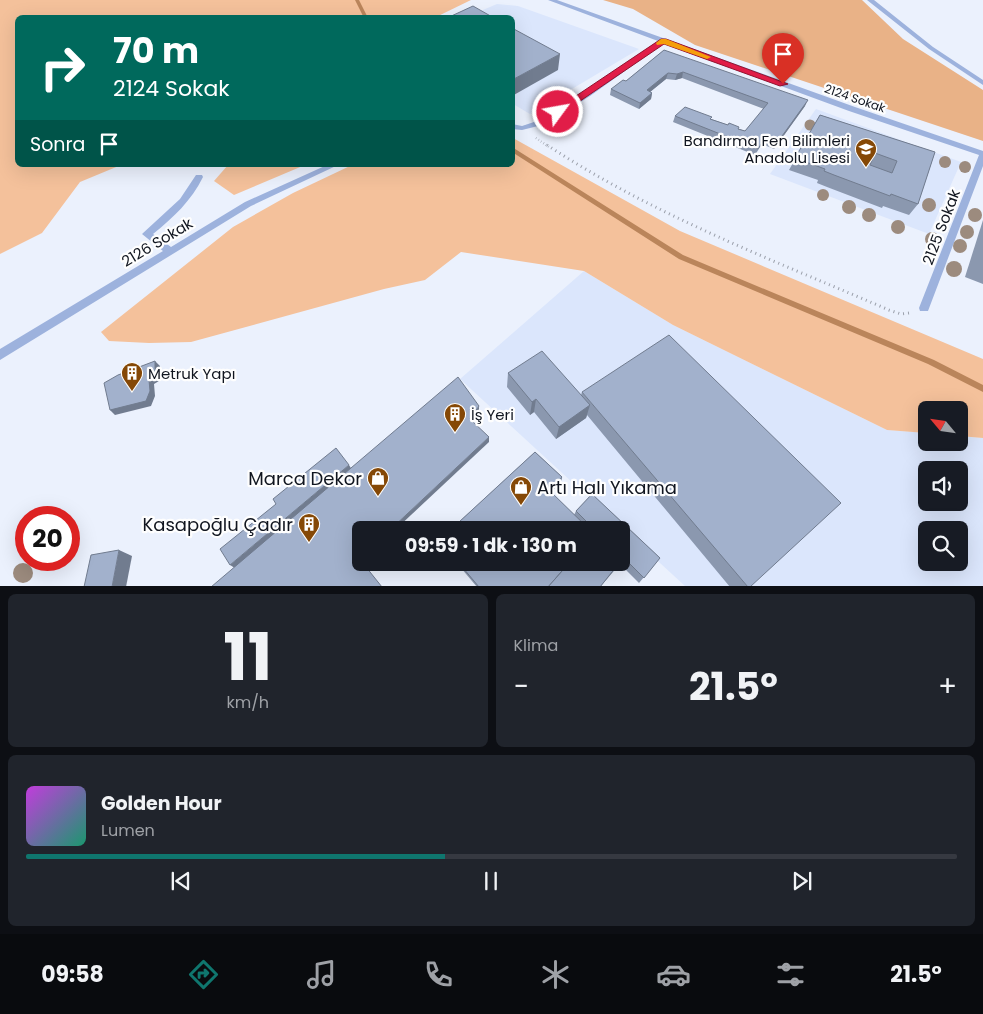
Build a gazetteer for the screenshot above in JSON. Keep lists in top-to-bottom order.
{
  "streets": {
    "lane": ["2124 Sokak", "2125 Sokak", "2126 Sokak"]
  },
  "crossings": [
    ["2124 Sokak", "2125 Sokak"]
  ],
  "places": {
    "school or university": ["Bandırma Fen Bilimleri Anadolu Lisesi"],
    "building": ["Metruk Yapı", "İş Yeri", "Kasapoğlu Çadır"],
    "shop": ["Marca Dekor", "Artı Halı Yıkama"]
  },
  "north": "top left",
  "page": {
    "turn": ["70 m", "2124 Sokak"],
    "then": "Sonra",
    "limit": "20",
    "trip": "09:59 · 1 dk · 130 m",
    "tile": [
      ["11", "km/h"],
      "Klima"
    ],
    "heat": ["−", "21.5°", "+"],
    "song": ["Golden Hour", "Lumen"],
    "tabs": ["09:58", "21.5°"]
  }
}
